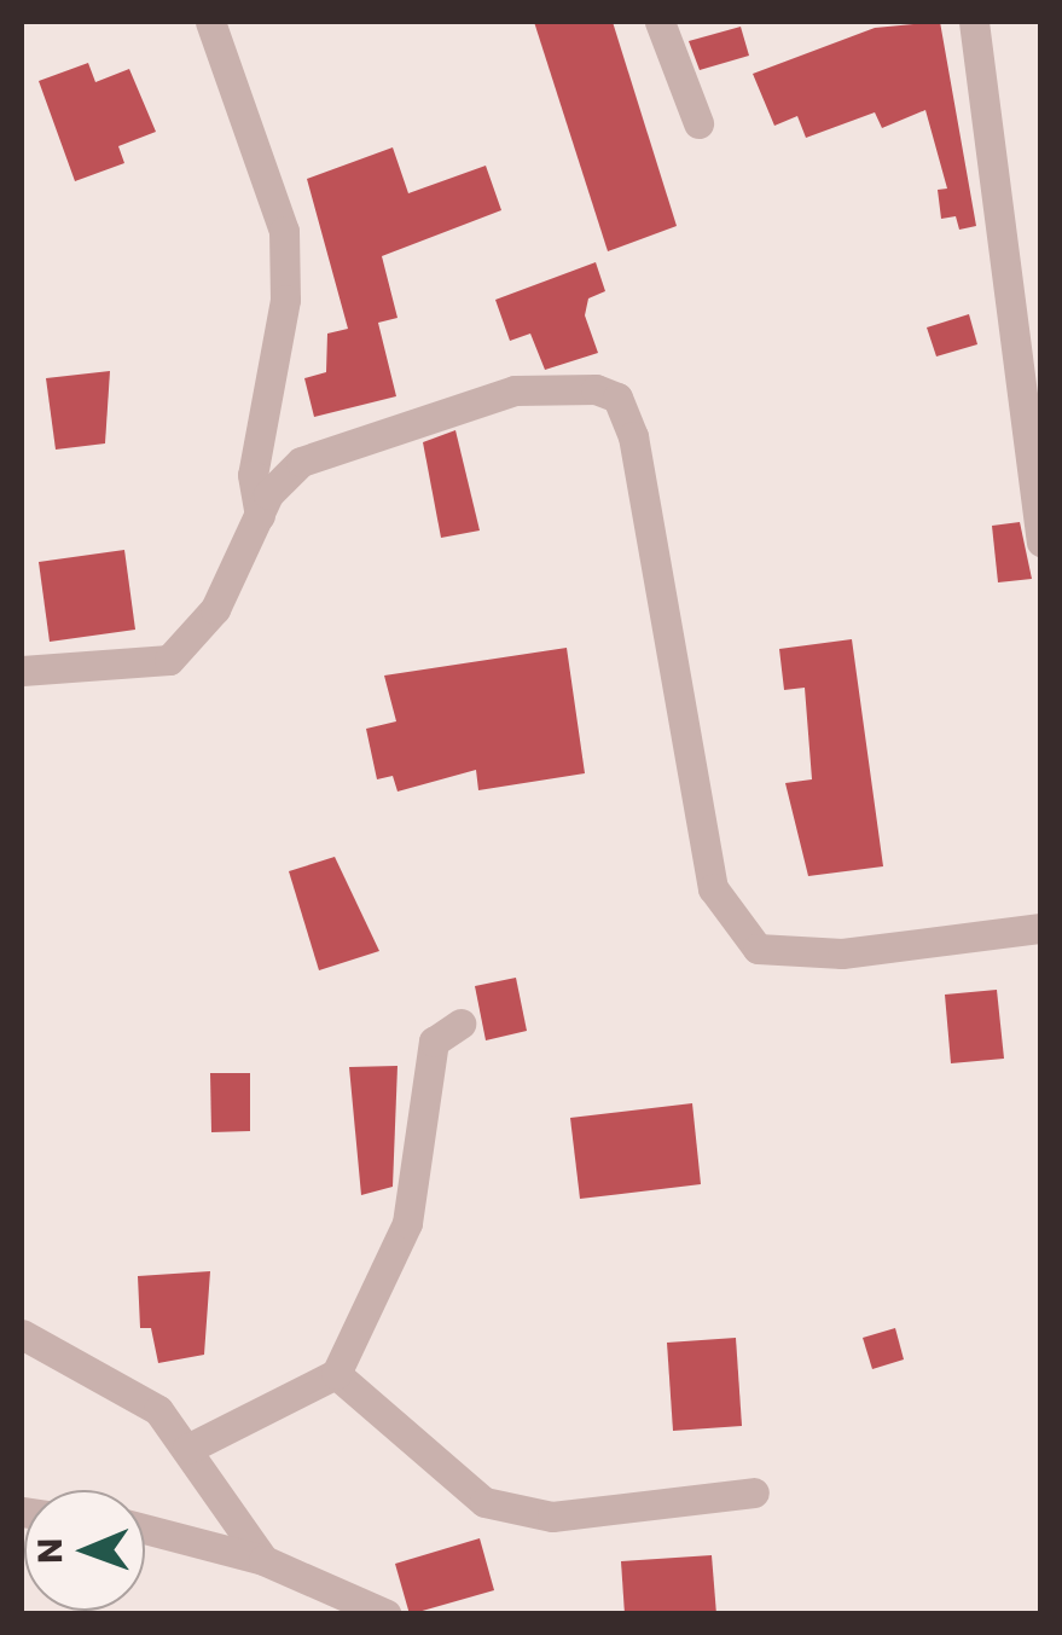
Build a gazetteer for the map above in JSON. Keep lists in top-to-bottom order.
{
  "north": "left"
}
